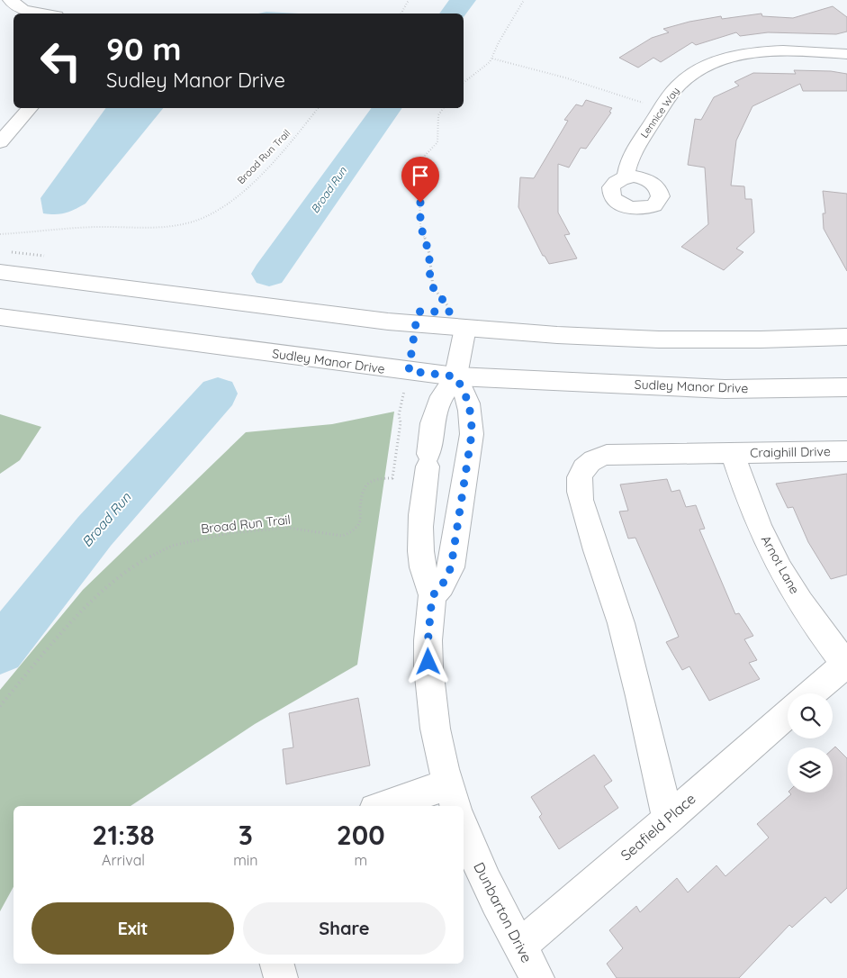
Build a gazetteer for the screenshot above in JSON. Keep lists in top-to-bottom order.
{
  "streets": {
    "street": [
      "Lennice Way",
      "Sudley Manor Drive",
      "Craighill Drive",
      "Arnot Lane",
      "Seafield Place",
      "Dunbarton Drive"
    ],
    "path": ["Broad Run Trail"]
  },
  "crossings": [
    ["Broad Run Trail", "Sudley Manor Drive"],
    ["Craighill Drive", "Arnot Lane"],
    ["Craighill Drive", "Seafield Place"],
    ["Seafield Place", "Dunbarton Drive"]
  ],
  "water": ["Broad Run"],
  "page": {
    "turn": ["90 m", "Sudley Manor Drive"],
    "eta": [
      "21:38",
      "Arrival",
      "3",
      "min",
      "200",
      "m"
    ],
    "buttons": ["Exit", "Share"]
  }
}
